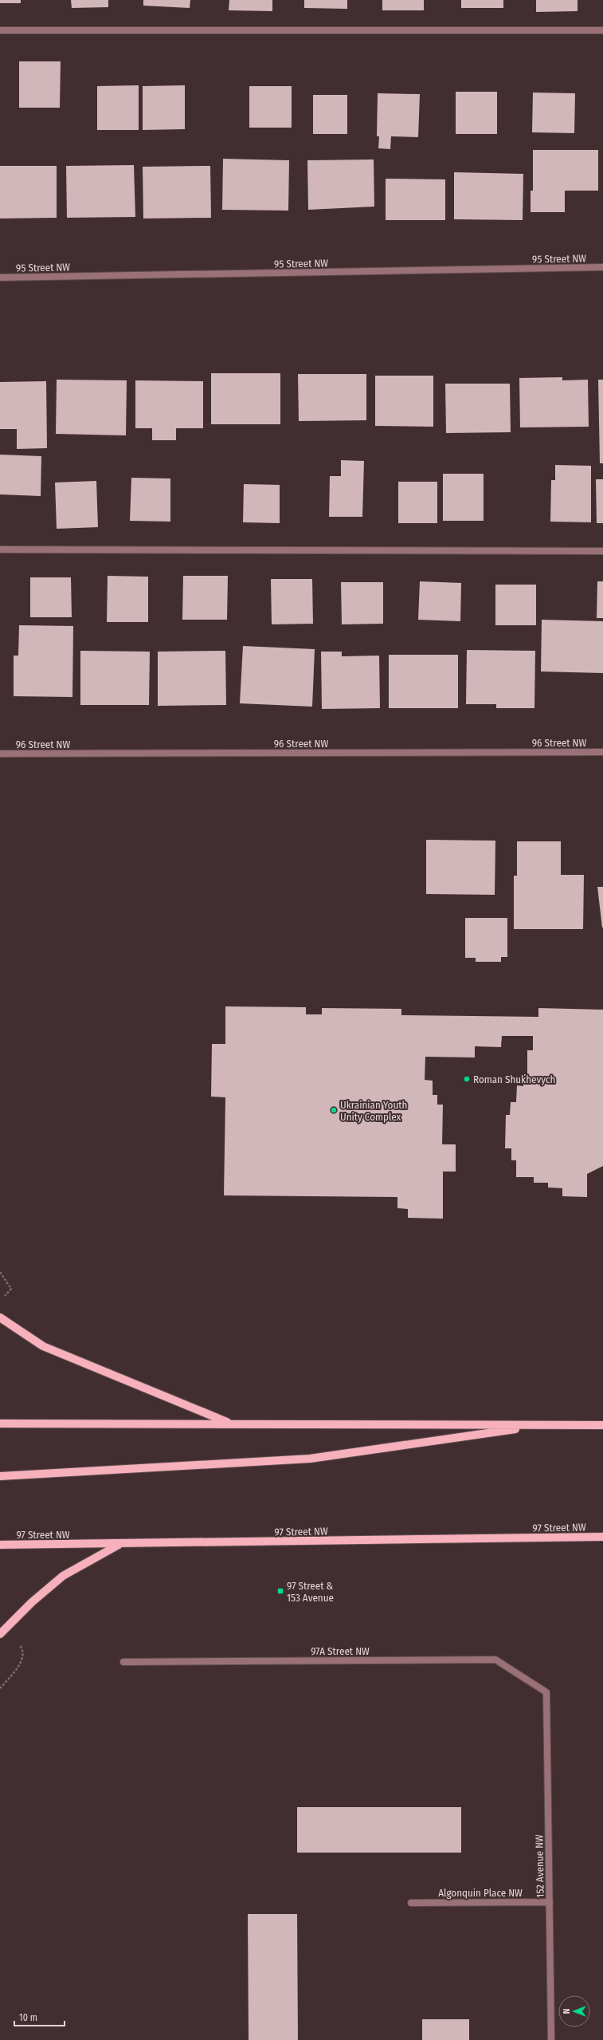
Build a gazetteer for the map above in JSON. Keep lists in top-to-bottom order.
{
  "streets": {
    "main road": ["97 Street NW"],
    "street": [
      "95 Street NW",
      "96 Street NW",
      "97A Street NW",
      "152 Avenue NW",
      "Algonquin Place NW"
    ]
  },
  "crossings": [
    ["97A Street NW", "152 Avenue NW"],
    ["152 Avenue NW", "Algonquin Place NW"]
  ],
  "places": {
    "other": ["Roman Shukhevych", "Ukrainian Youth Unity Complex"],
    "transit": ["97 Street & 153 Avenue"]
  },
  "scale_bar": "10 m",
  "north": "left"
}
